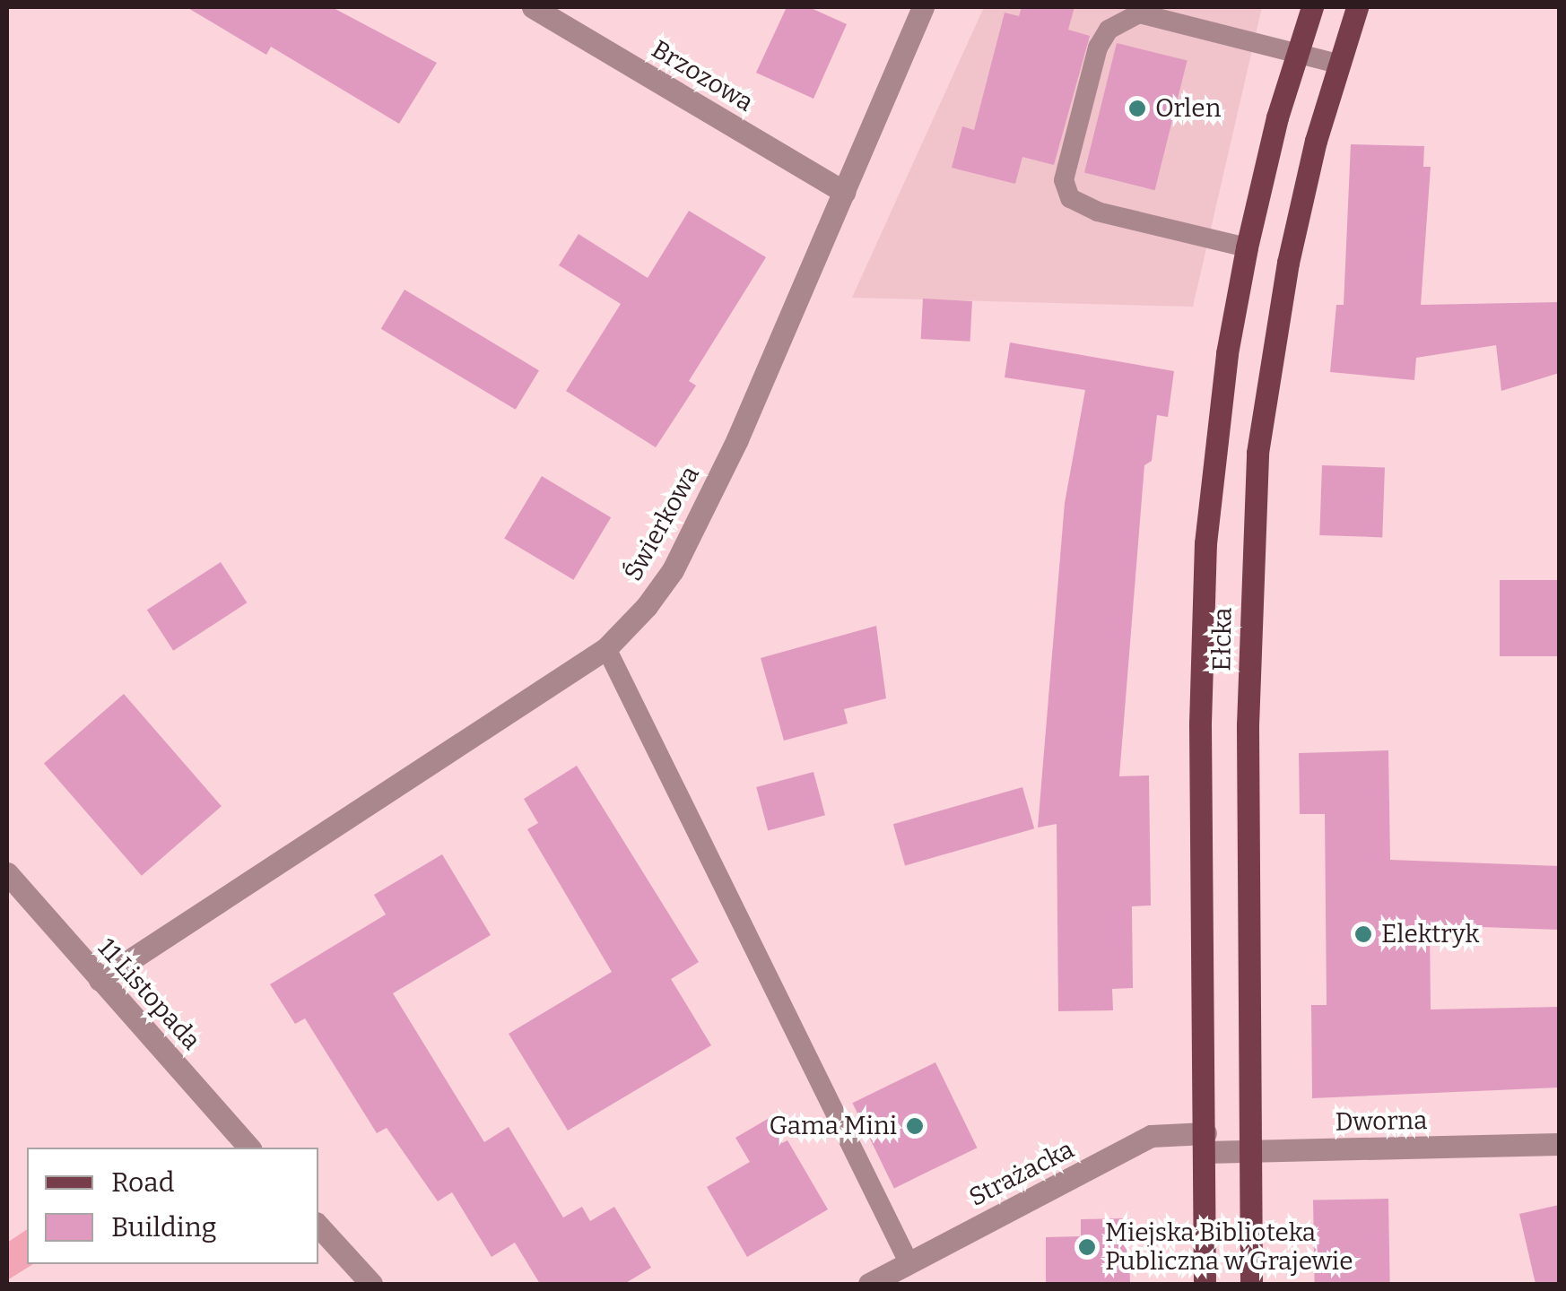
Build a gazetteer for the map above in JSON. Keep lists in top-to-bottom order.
{
  "streets": {
    "main road": ["Ełcka"],
    "street": [
      "Brzozowa",
      "Świerkowa",
      "11 Listopada",
      "Dworna",
      "Strażacka"
    ]
  },
  "crossings": [
    ["Brzozowa", "Świerkowa"],
    ["Świerkowa", "11 Listopada"],
    ["Ełcka", "Dworna"],
    ["Ełcka", "Strażacka"],
    ["Dworna", "Strażacka"]
  ],
  "places": [
    "Orlen",
    "Elektryk",
    "Gama Mini",
    "Miejska Biblioteka Publiczna w Grajewie"
  ],
  "legend": ["Road", "Building"]
}
